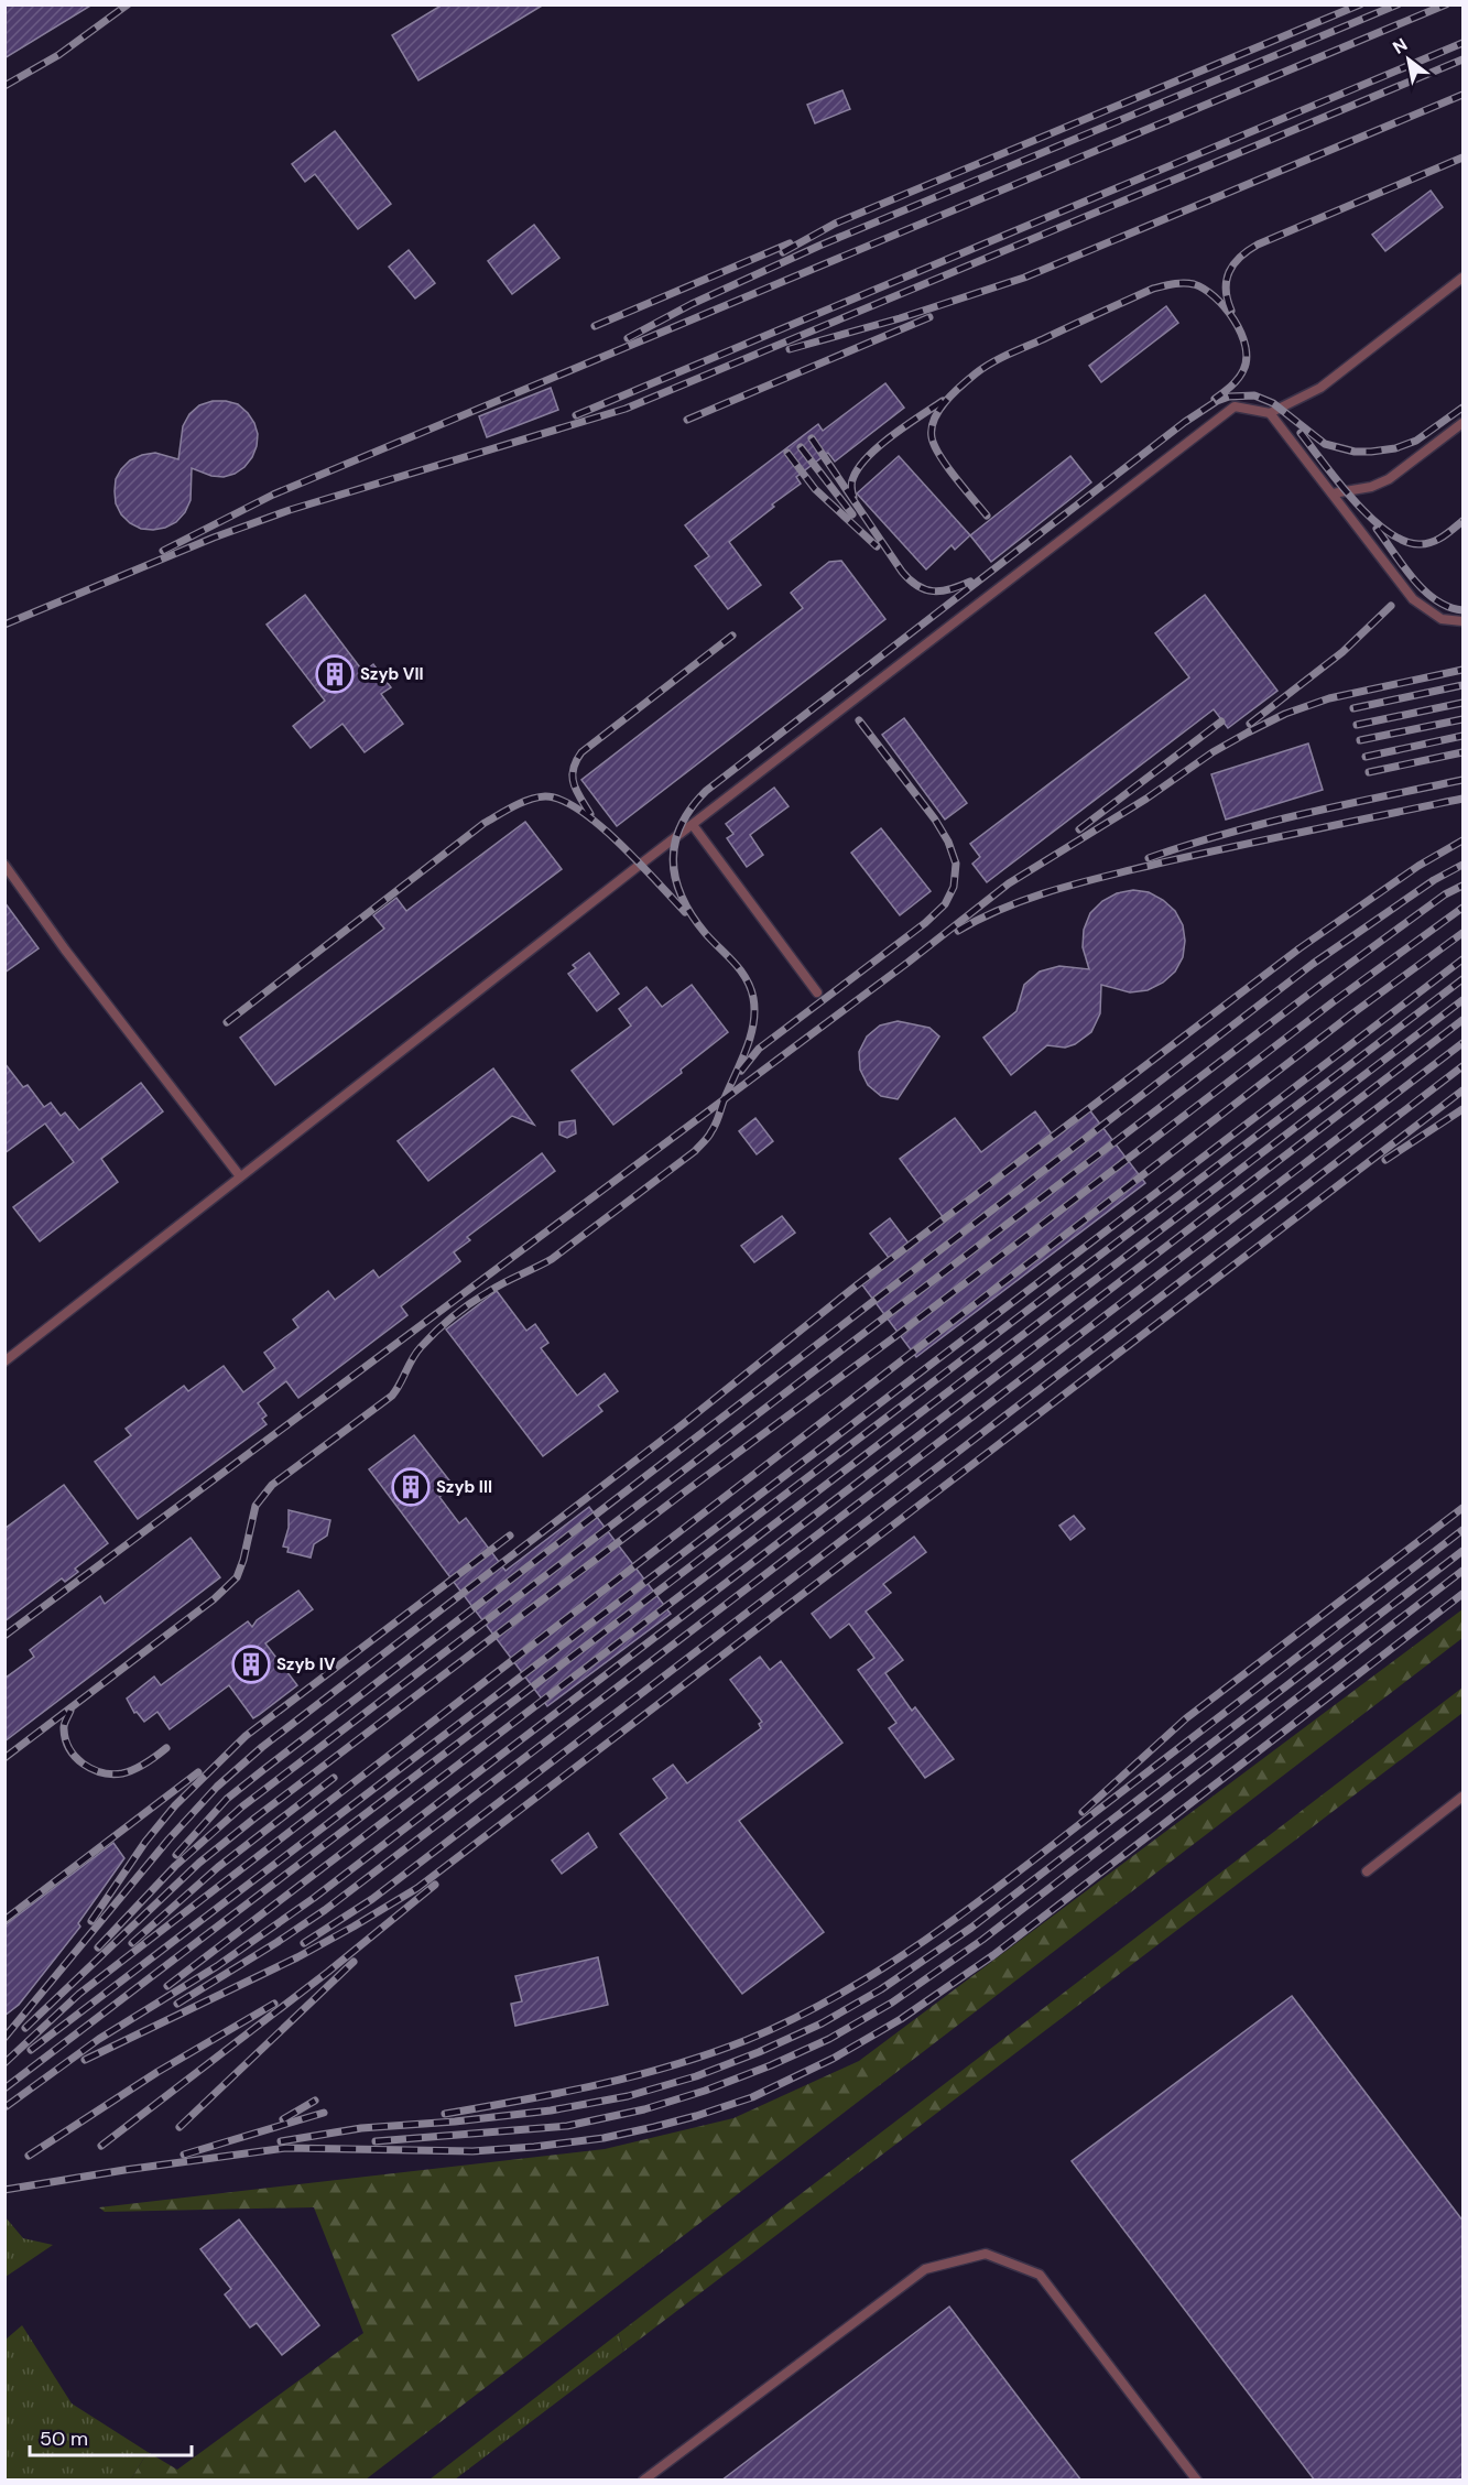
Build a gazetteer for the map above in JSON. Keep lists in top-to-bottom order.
{
  "places": {
    "building": ["Szyb VII", "Szyb III", "Szyb IV"]
  },
  "scale_bar": "50 m",
  "north": "top left"
}
